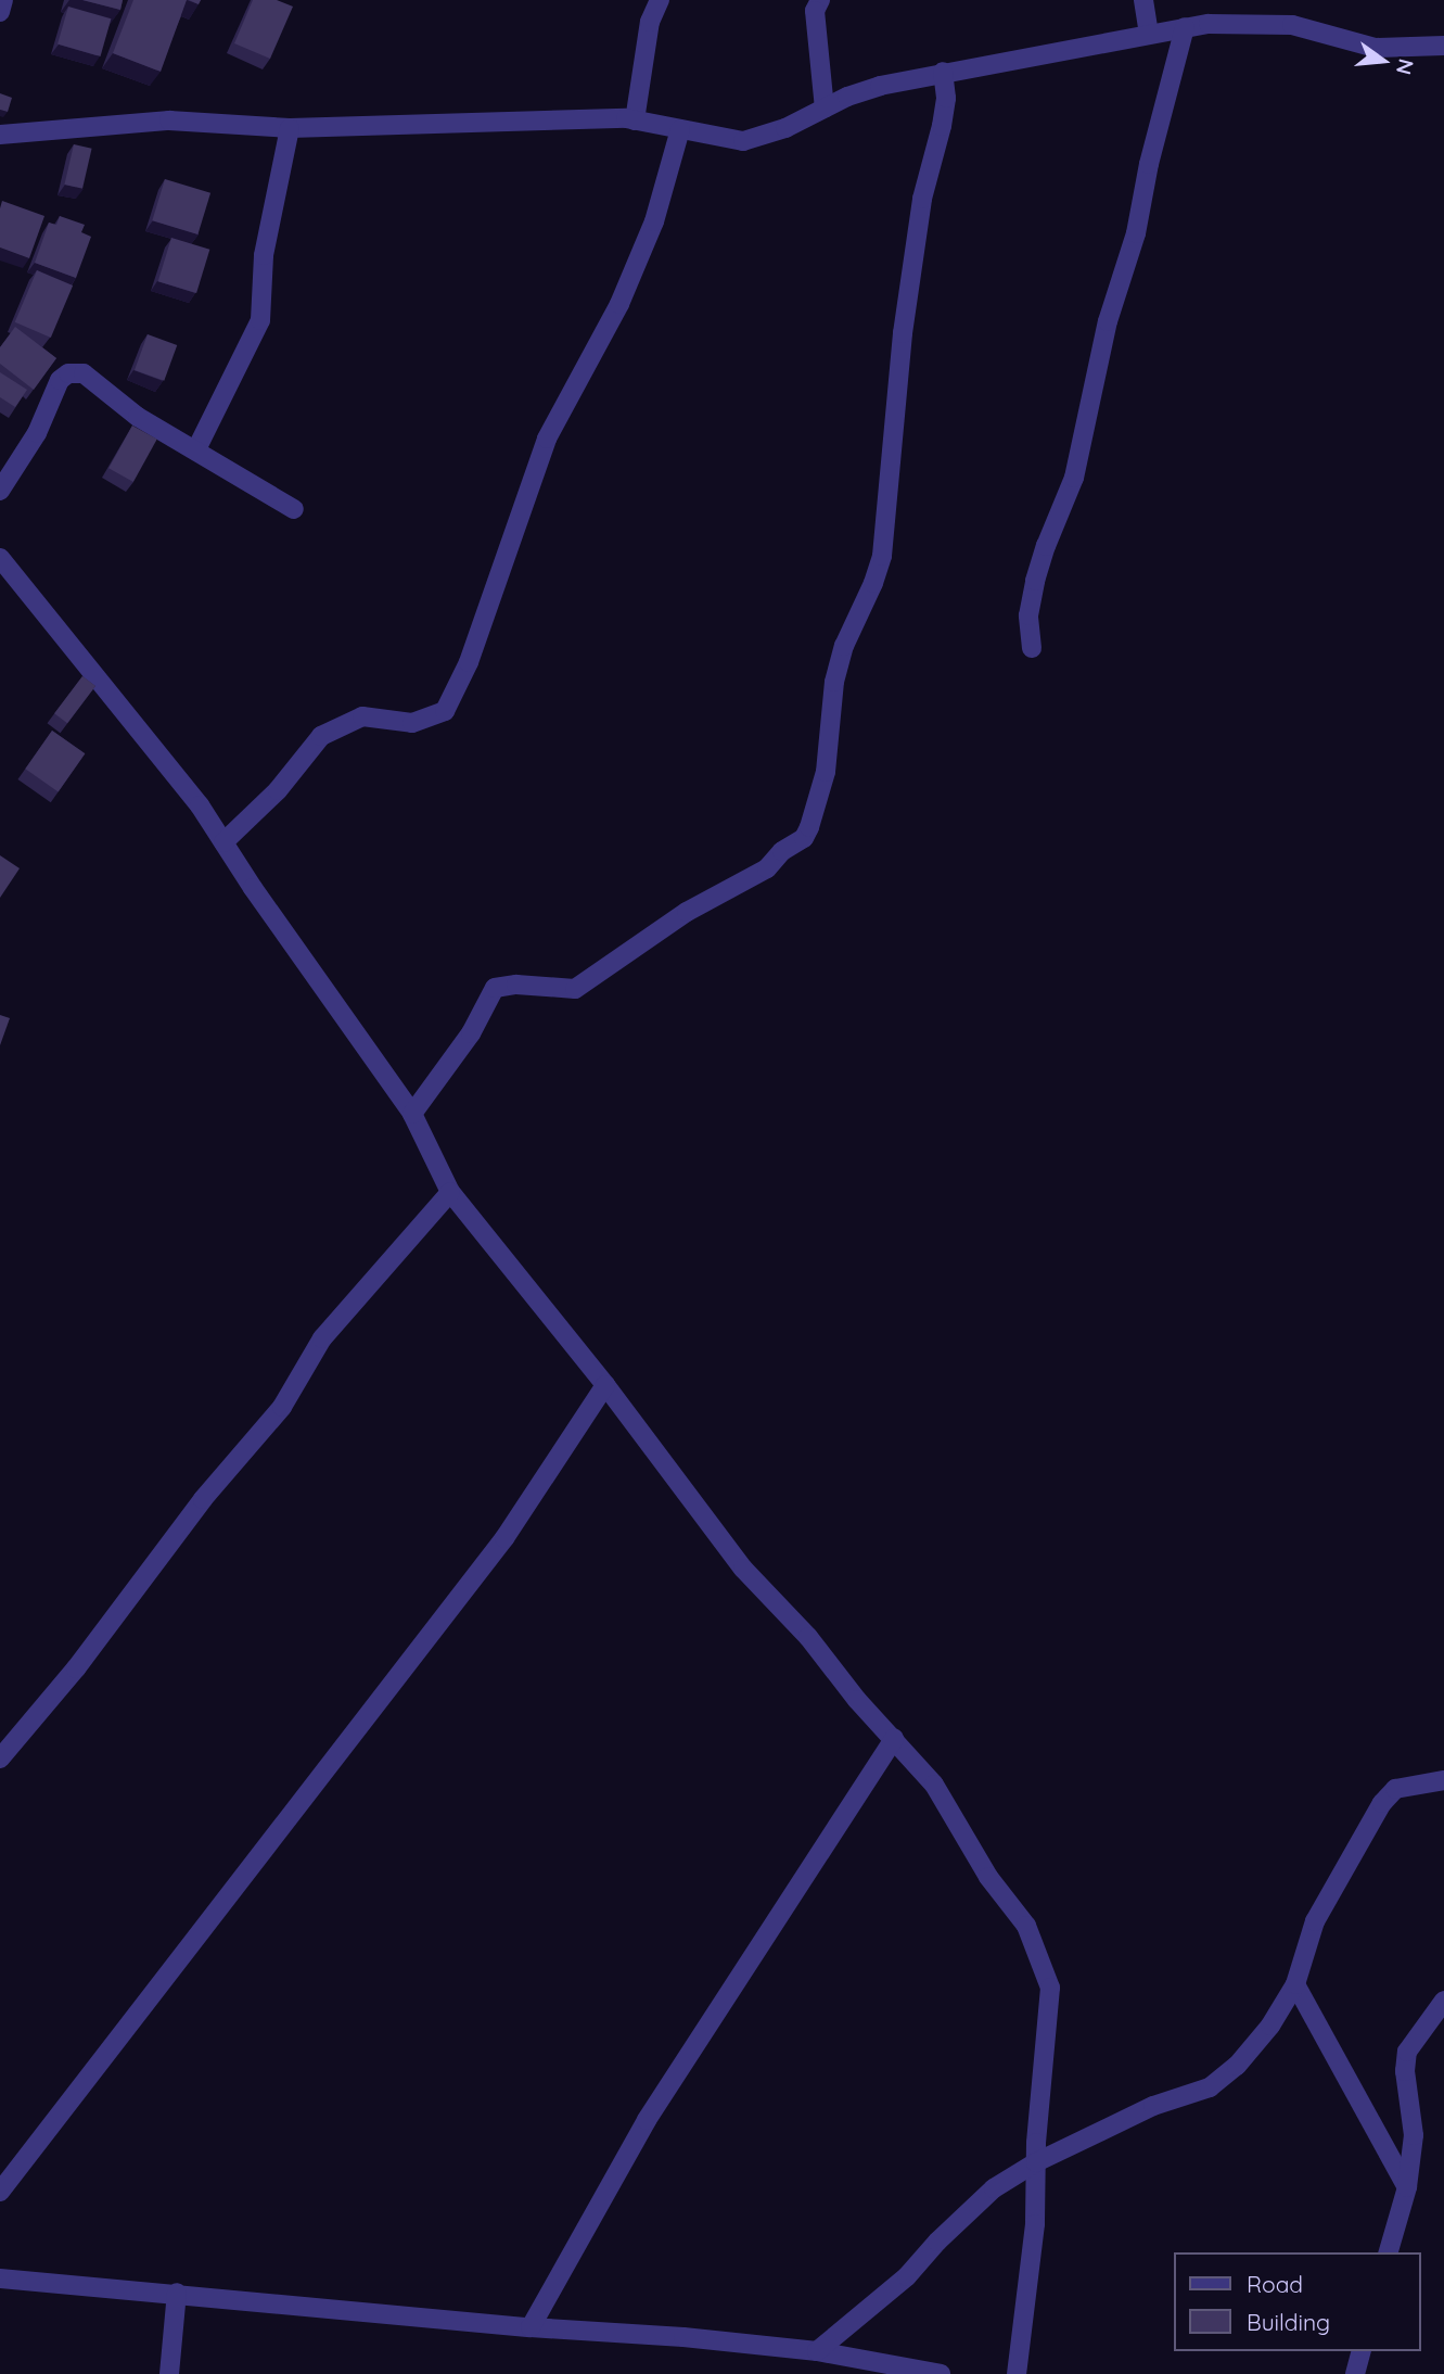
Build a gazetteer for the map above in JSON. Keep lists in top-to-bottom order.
{
  "legend": ["Road", "Building"],
  "north": "right"
}
